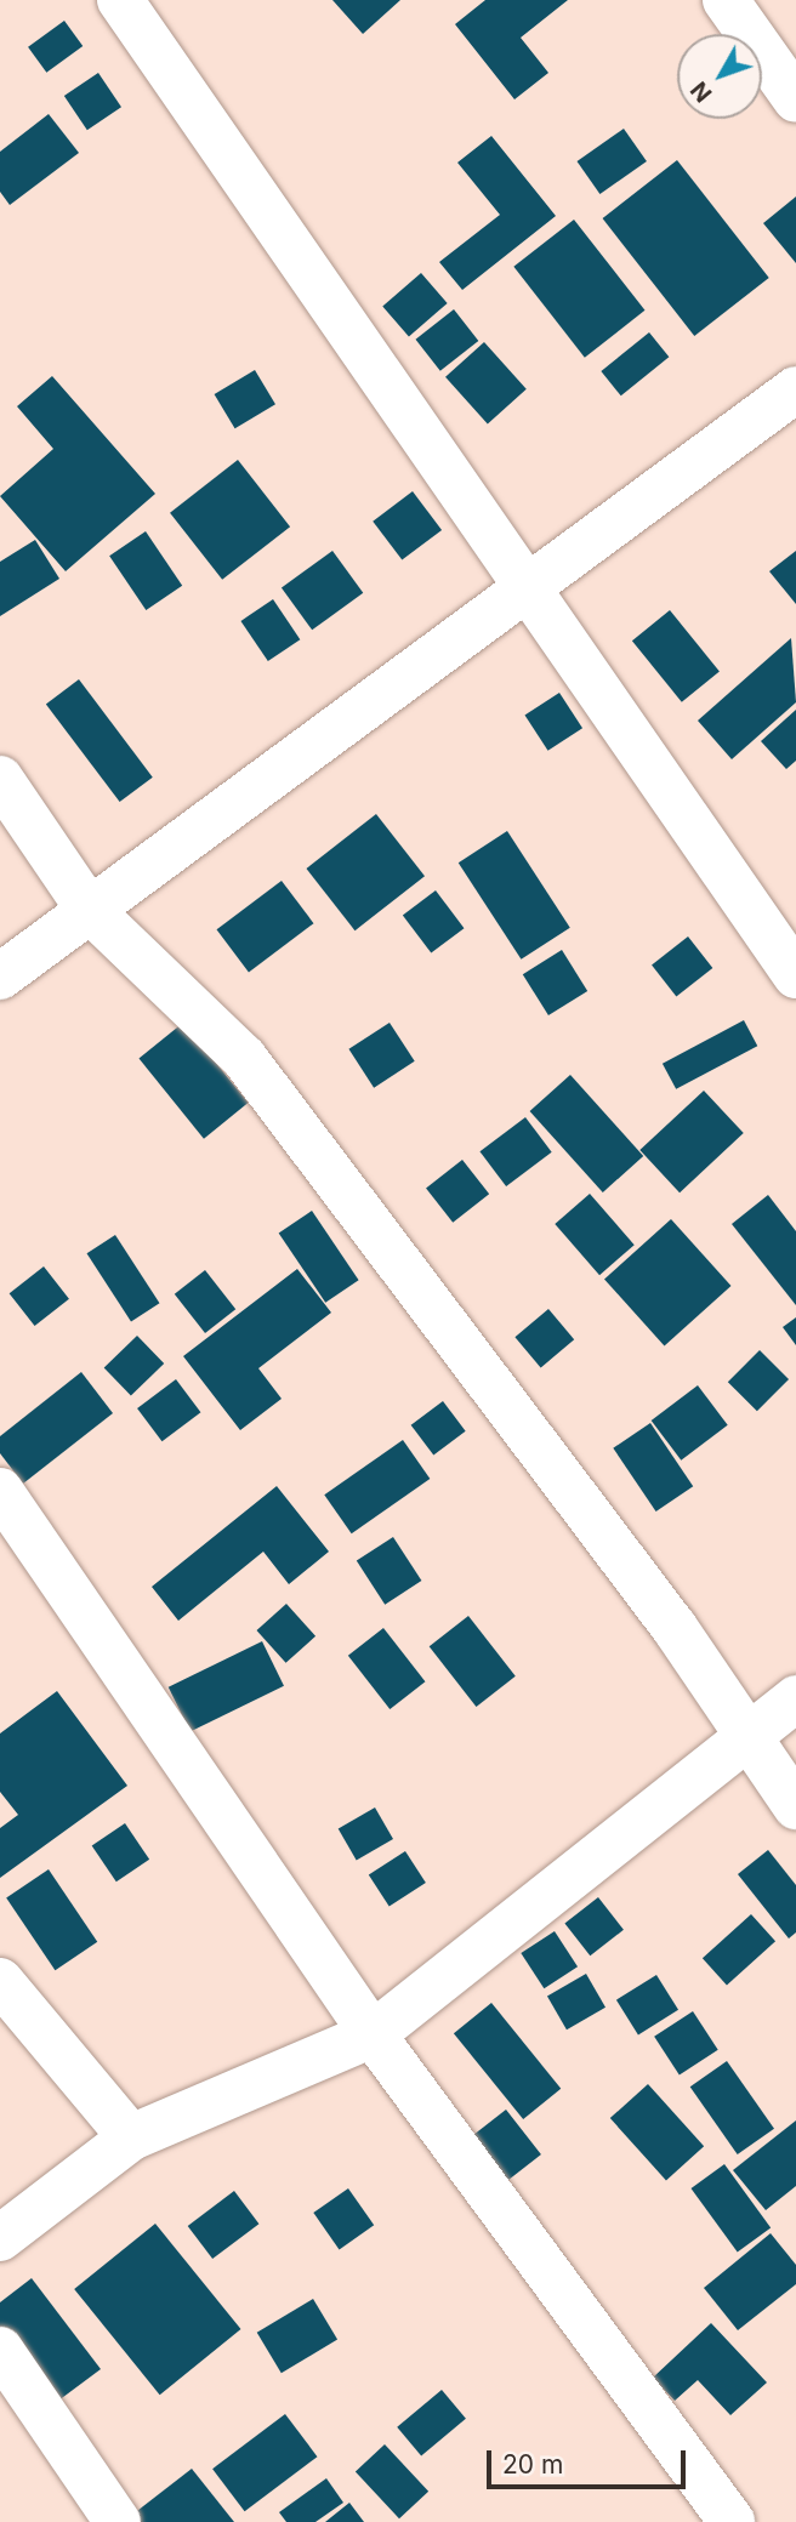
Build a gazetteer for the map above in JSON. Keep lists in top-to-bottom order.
{
  "scale_bar": "20 m",
  "north": "bottom left"
}
